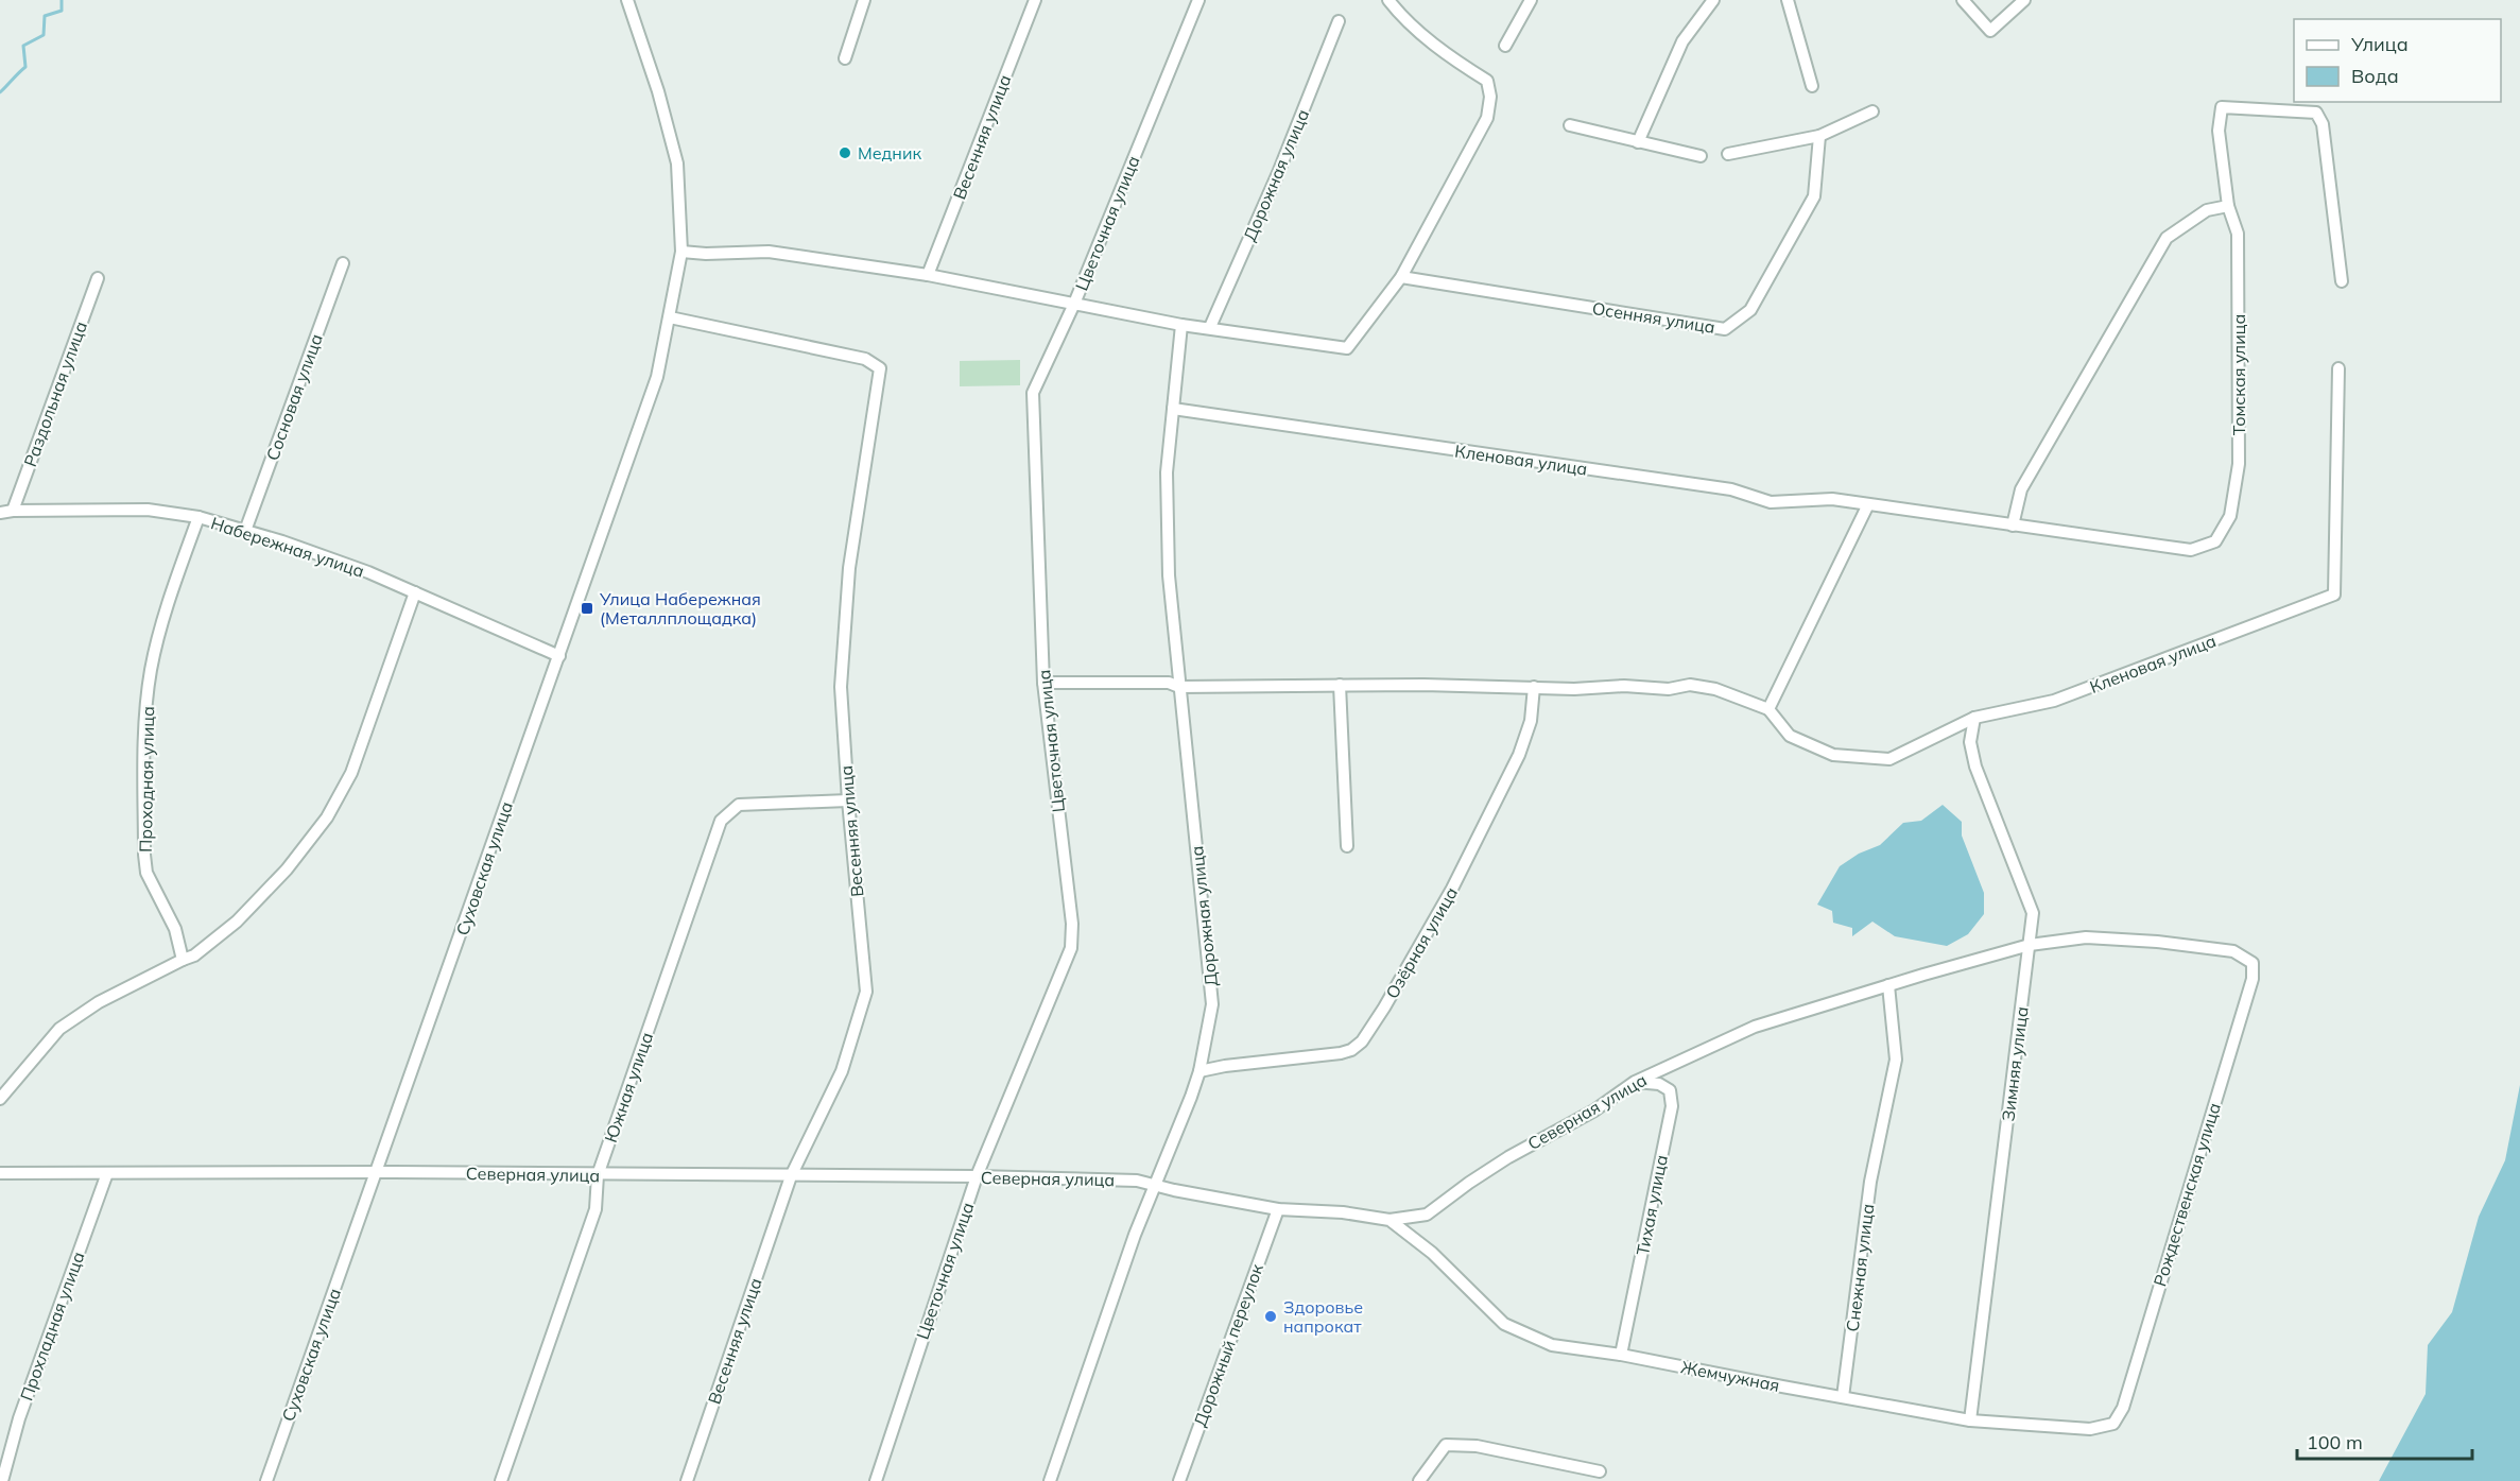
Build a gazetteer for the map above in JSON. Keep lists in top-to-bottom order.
{
  "streets": {
    "street": [
      "Весенняя улица",
      "Дорожная улица",
      "Цветочная улица",
      "Осенняя улица",
      "Томская улица",
      "Раздольная улица",
      "Сосновая улица",
      "Кленовая улица",
      "Набережная улица",
      "Проходная улица",
      "Суховская улица",
      "Озёрная улица",
      "Зимняя улица",
      "Южная улица",
      "Северная улица",
      "Рождественская улица",
      "Тихая улица",
      "Снежная улица",
      "Прохладная улица",
      "Дорожный переулок",
      "Жемчужная"
    ]
  },
  "crossings": [
    ["Весенняя улица", "Суховская улица"],
    ["Весенняя улица", "Южная улица"],
    ["Весенняя улица", "Северная улица"],
    ["Дорожная улица", "Кленовая улица"],
    ["Дорожная улица", "Озёрная улица"],
    ["Дорожная улица", "Северная улица"],
    ["Цветочная улица", "Северная улица"],
    ["Томская улица", "Кленовая улица"],
    ["Раздольная улица", "Набережная улица"],
    ["Сосновая улица", "Набережная улица"],
    ["Кленовая улица", "Зимняя улица"],
    ["Набережная улица", "Проходная улица"],
    ["Набережная улица", "Суховская улица"],
    ["Суховская улица", "Северная улица"],
    ["Зимняя улица", "Северная улица"],
    ["Зимняя улица", "Жемчужная"],
    ["Южная улица", "Северная улица"],
    ["Северная улица", "Рождественская улица"],
    ["Северная улица", "Тихая улица"],
    ["Северная улица", "Снежная улица"],
    ["Северная улица", "Прохладная улица"],
    ["Северная улица", "Дорожный переулок"],
    ["Северная улица", "Жемчужная"],
    ["Рождественская улица", "Жемчужная"],
    ["Тихая улица", "Жемчужная"],
    ["Снежная улица", "Жемчужная"]
  ],
  "places": {
    "other": ["Медник", "Здоровье напрокат"],
    "transit": ["Улица Набережная (Металлплощадка)"]
  },
  "legend": ["Улица", "Вода"],
  "scale_bar": "100 m"
}
